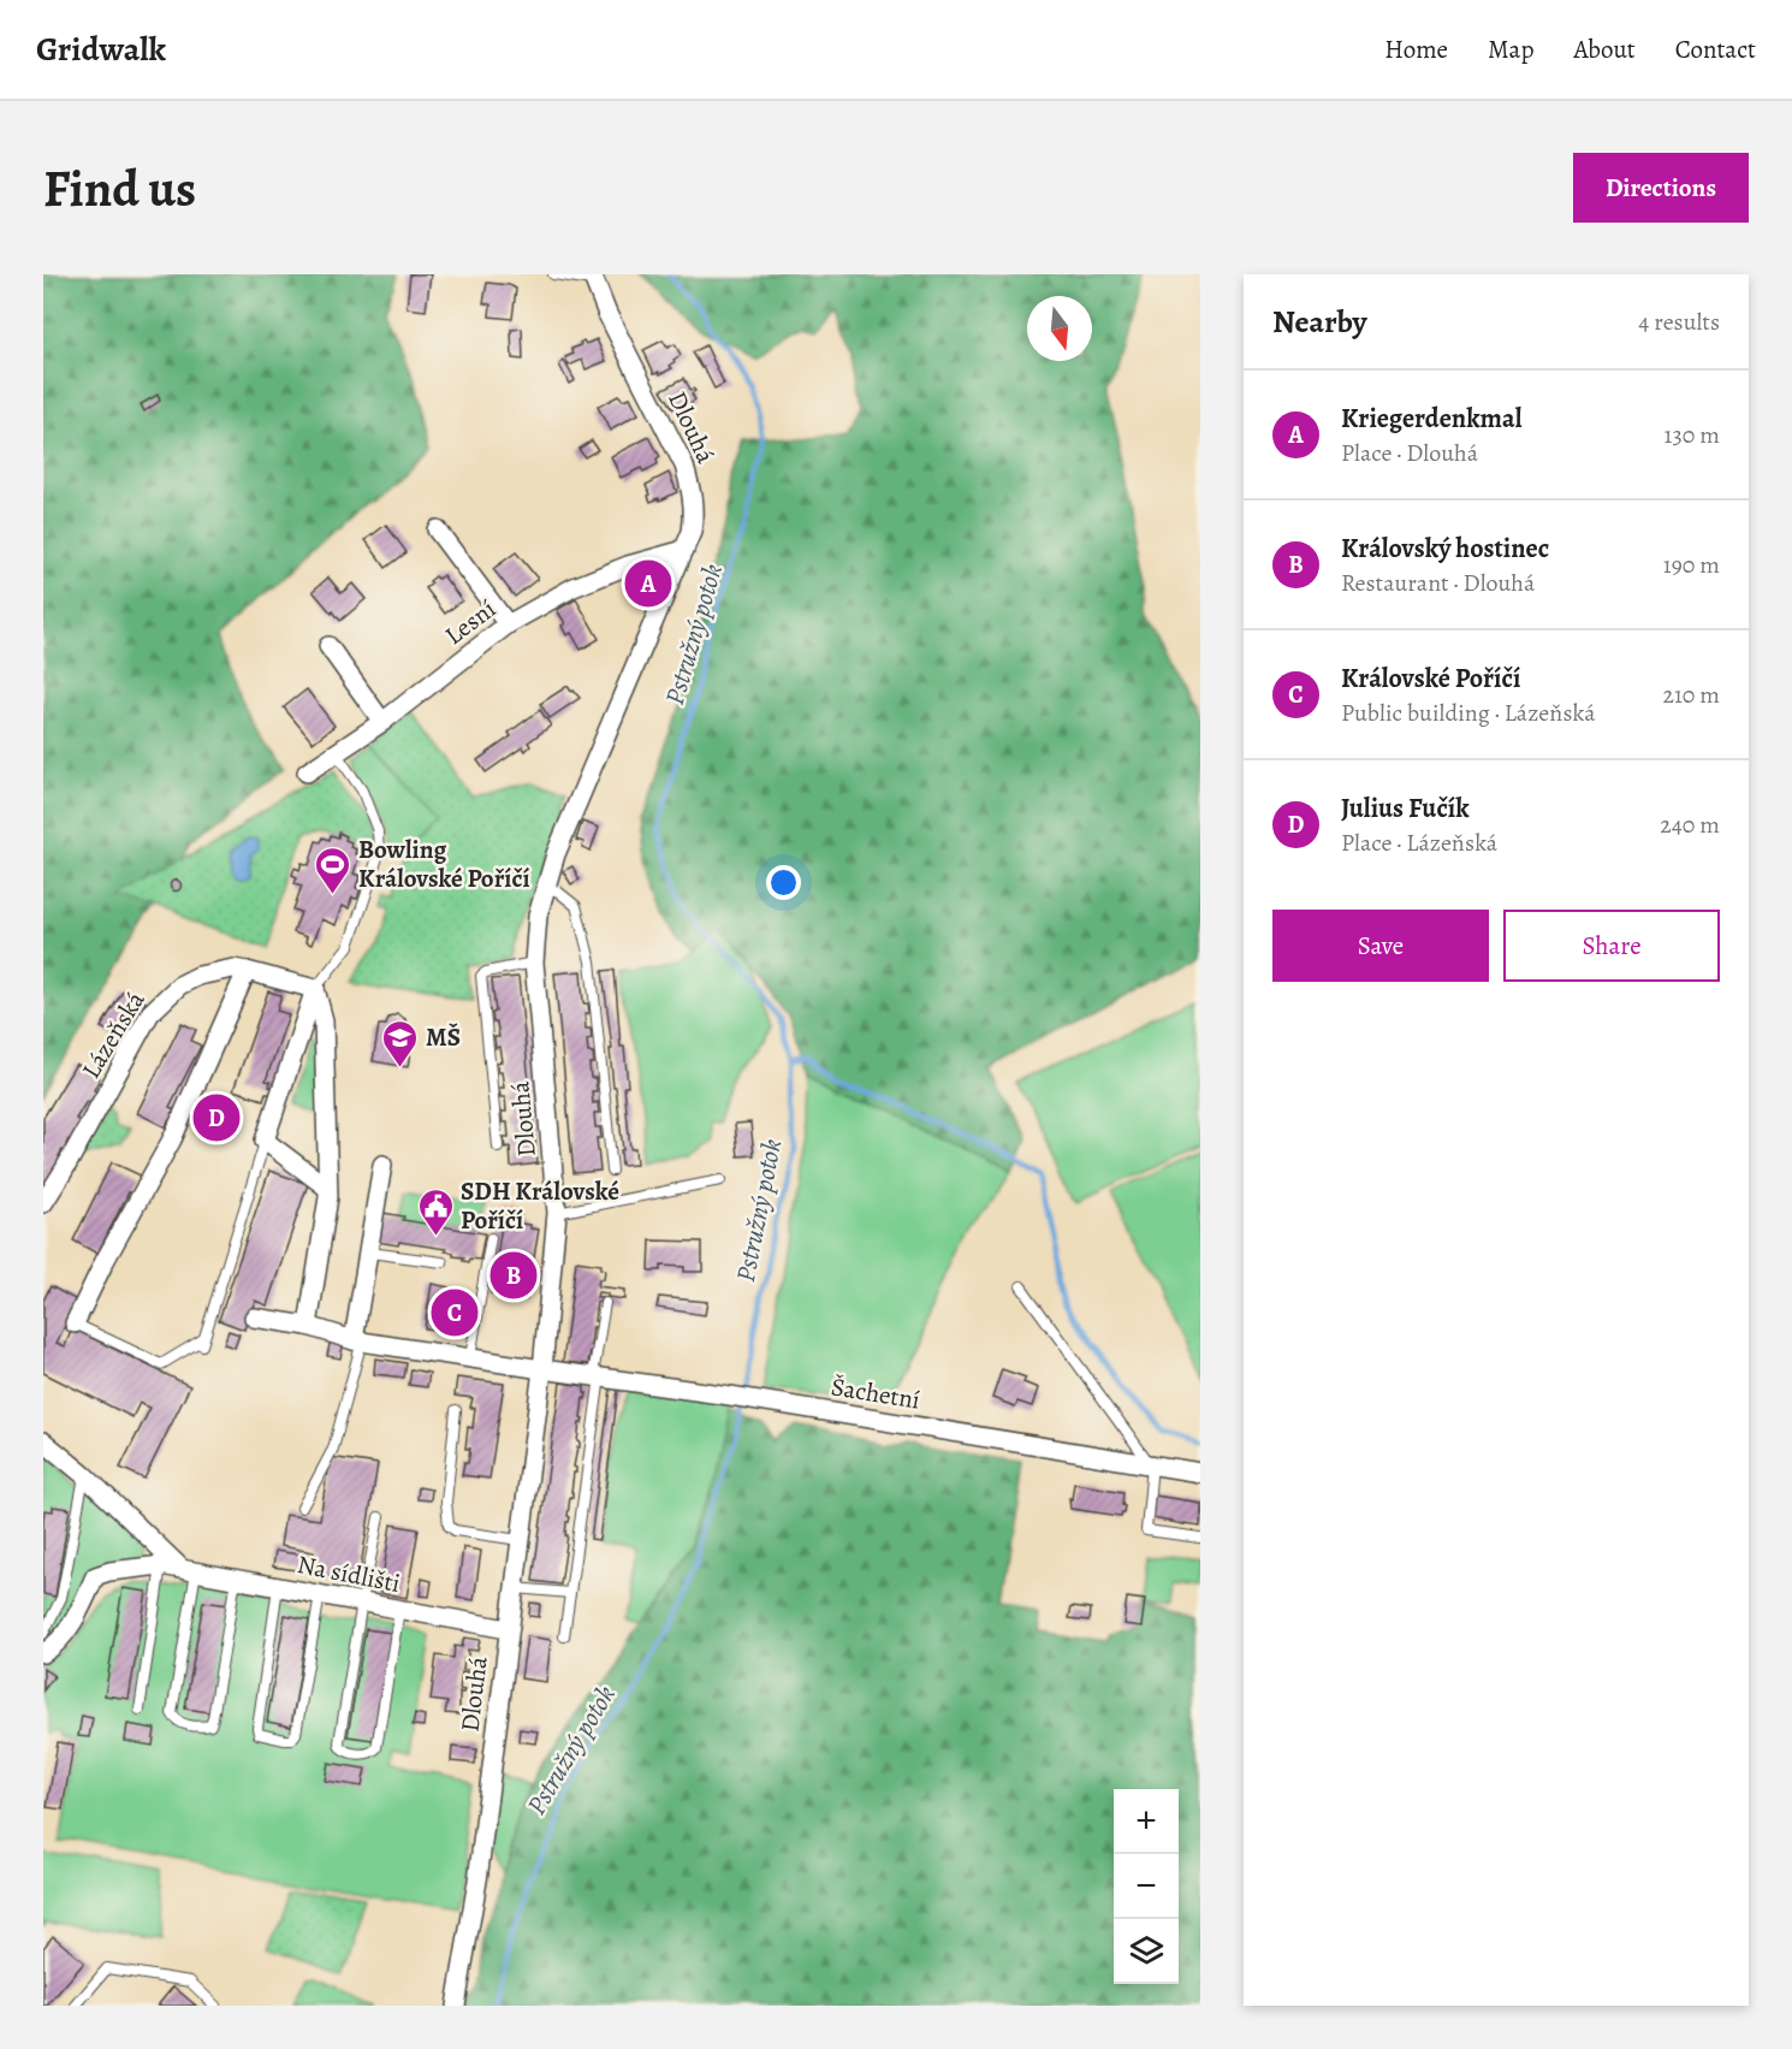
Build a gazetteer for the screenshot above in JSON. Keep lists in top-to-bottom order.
{
  "streets": {
    "street": [
      "Dlouhá",
      "Lesní",
      "Lázeňská",
      "Šachetní",
      "Na sídlišti"
    ]
  },
  "crossings": [
    ["Dlouhá", "Lesní"],
    ["Dlouhá", "Šachetní"],
    ["Dlouhá", "Na sídlišti"]
  ],
  "water": ["Pstružný potok"],
  "places": {
    "sports": ["Bowling Královské Poříčí"],
    "school or university": ["MŠ"],
    "public building": ["SDH Královské Poříčí"]
  },
  "north": "bottom",
  "page": {
    "header": "Gridwalk",
    "nav": [
      "Home",
      "Map",
      "About",
      "Contact"
    ],
    "buttons": [
      "Directions",
      ["Save", "Share"]
    ],
    "title": "Find us",
    "heading": ["Nearby", "4 results"],
    "list": [
      {
        "mark": "A",
        "name": "Kriegerdenkmal",
        "note": "Place · Dlouhá",
        "value": "130 m"
      },
      {
        "mark": "B",
        "name": "Královský hostinec",
        "note": "Restaurant · Dlouhá",
        "value": "190 m"
      },
      {
        "mark": "C",
        "name": "Královské Poříčí",
        "note": "Public building · Lázeňská",
        "value": "210 m"
      },
      {
        "mark": "D",
        "name": "Julius Fučík",
        "note": "Place · Lázeňská",
        "value": "240 m"
      }
    ],
    "pins": [
      "A",
      "D",
      "B",
      "C"
    ],
    "map_buttons": ["+", "−"]
  }
}
